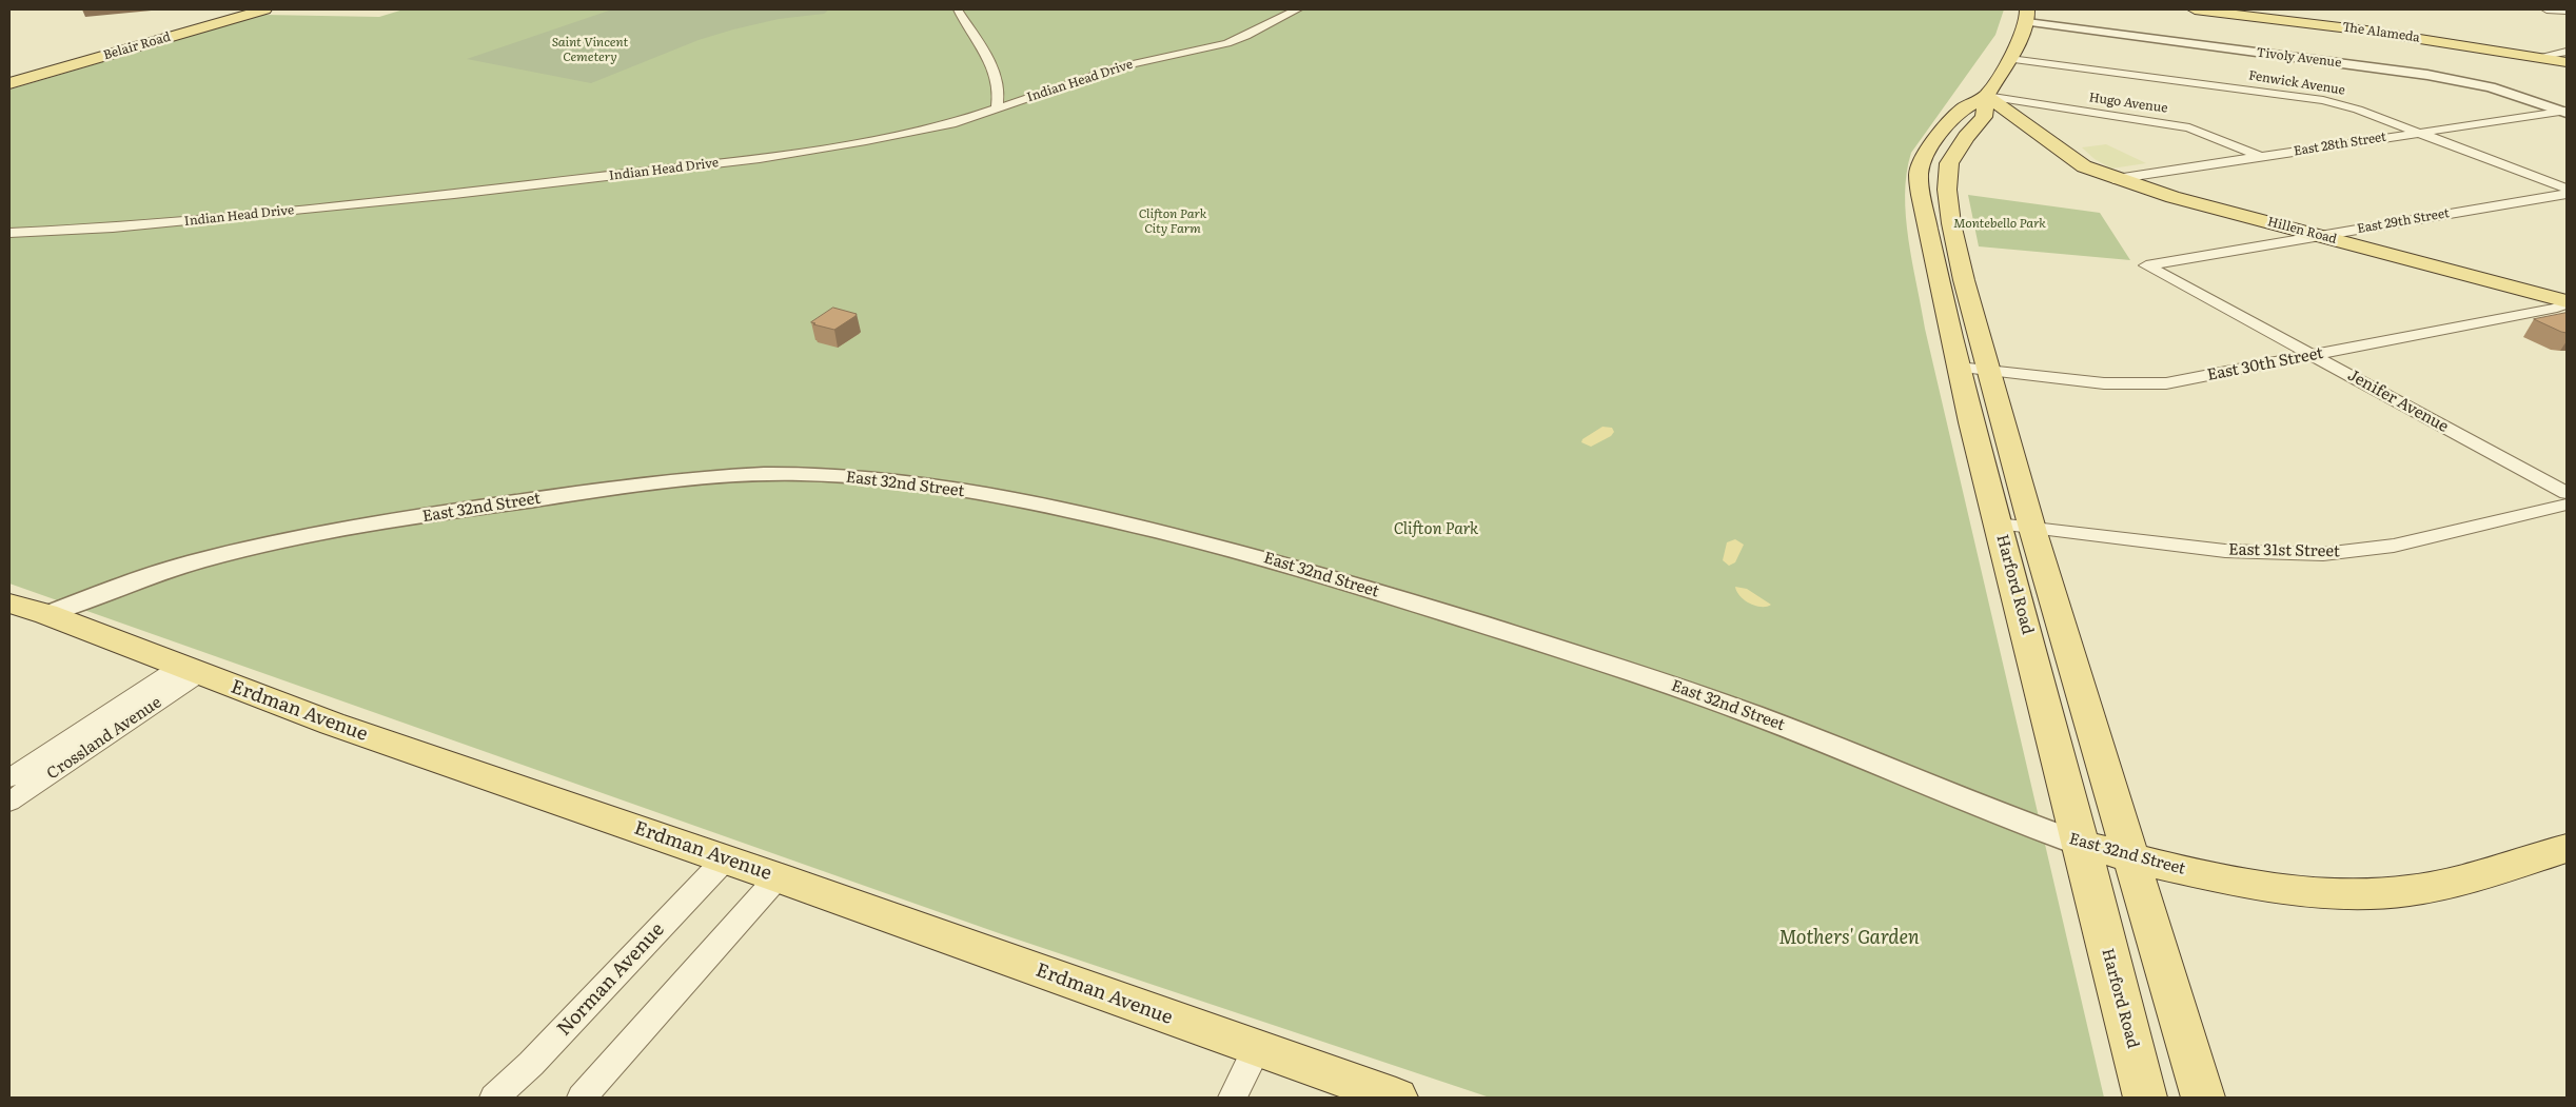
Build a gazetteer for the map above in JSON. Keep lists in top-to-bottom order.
{
  "streets": {
    "main road": [
      "The Alameda",
      "Belair Road",
      "Hillen Road",
      "East 32nd Street",
      "Harford Road",
      "Erdman Avenue"
    ],
    "street": [
      "Tivoly Avenue",
      "Indian Head Drive",
      "Fenwick Avenue",
      "Hugo Avenue",
      "East 28th Street",
      "East 29th Street",
      "East 30th Street",
      "Jenifer Avenue",
      "East 31st Street",
      "Crossland Avenue",
      "Norman Avenue"
    ]
  },
  "crossings": [
    ["Tivoly Avenue", "East 28th Street"],
    ["Tivoly Avenue", "Harford Road"],
    ["Fenwick Avenue", "East 28th Street"],
    ["Fenwick Avenue", "Harford Road"],
    ["Hugo Avenue", "East 28th Street"],
    ["Hugo Avenue", "Hillen Road"],
    ["Hugo Avenue", "Harford Road"],
    ["East 28th Street", "Hillen Road"],
    ["East 29th Street", "Hillen Road"],
    ["East 29th Street", "Jenifer Avenue"],
    ["Hillen Road", "East 30th Street"],
    ["Hillen Road", "Harford Road"],
    ["East 30th Street", "Jenifer Avenue"],
    ["East 30th Street", "Harford Road"],
    ["East 32nd Street", "Harford Road"],
    ["East 32nd Street", "Erdman Avenue"],
    ["East 31st Street", "Harford Road"],
    ["Erdman Avenue", "Crossland Avenue"],
    ["Erdman Avenue", "Norman Avenue"]
  ],
  "parks": [
    "Saint Vincent Cemetery",
    "Clifton Park City Farm",
    "Montebello Park",
    "Clifton Park",
    "Mothers' Garden"
  ]
}
